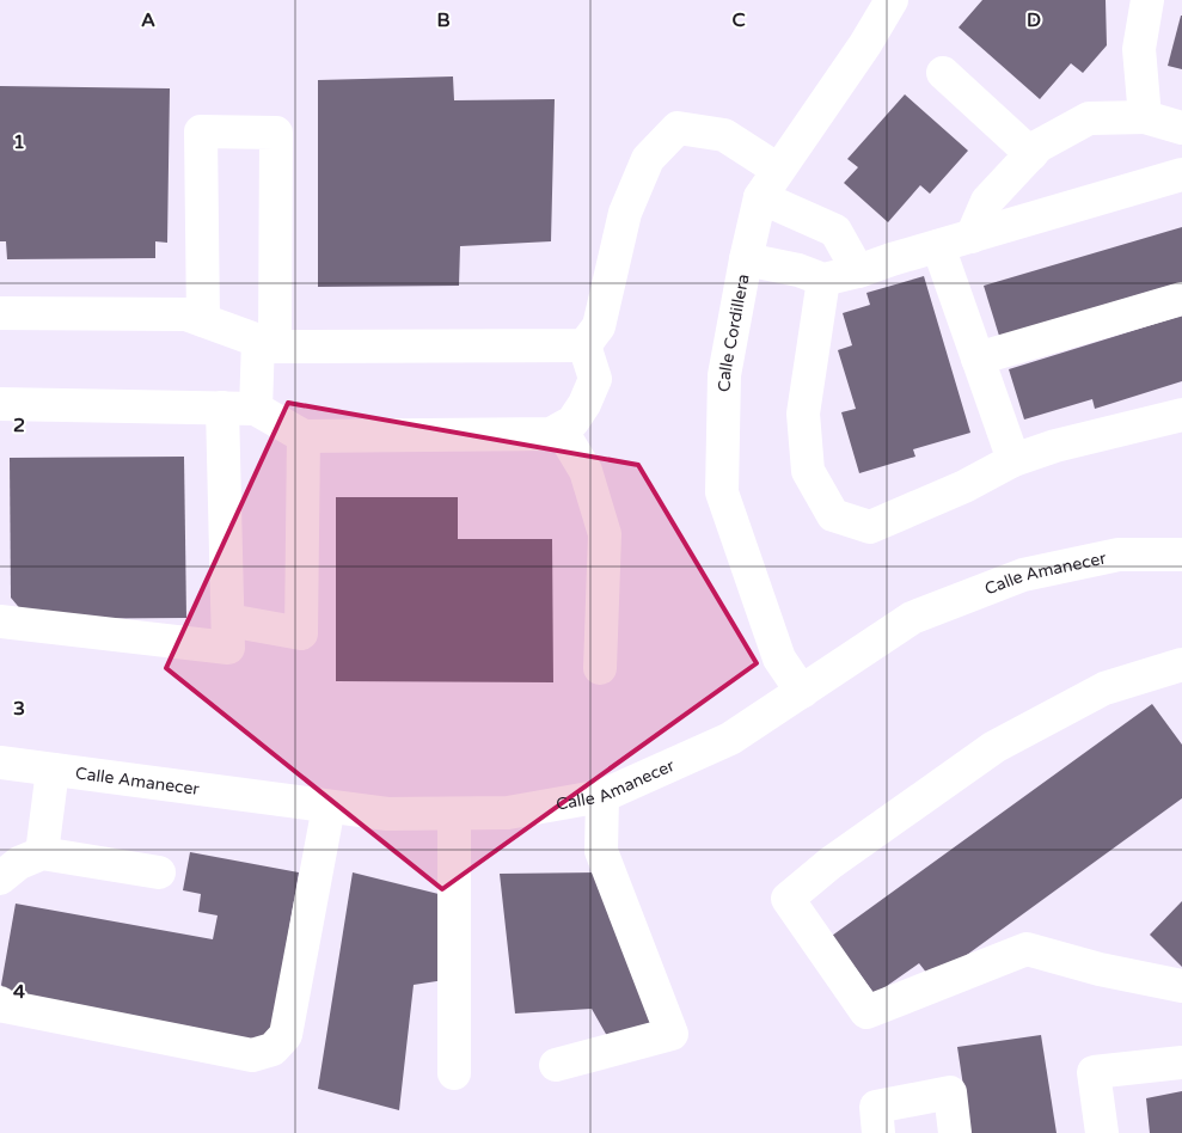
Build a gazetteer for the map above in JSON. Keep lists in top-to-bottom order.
{
  "streets": {
    "street": ["Calle Cordillera", "Calle Amanecer"]
  },
  "crossings": [
    ["Calle Cordillera", "Calle Amanecer"]
  ],
  "grid": {
    "columns": [
      "A",
      "B",
      "C",
      "D"
    ],
    "rows": [
      "1",
      "2",
      "3",
      "4"
    ]
  }
}
